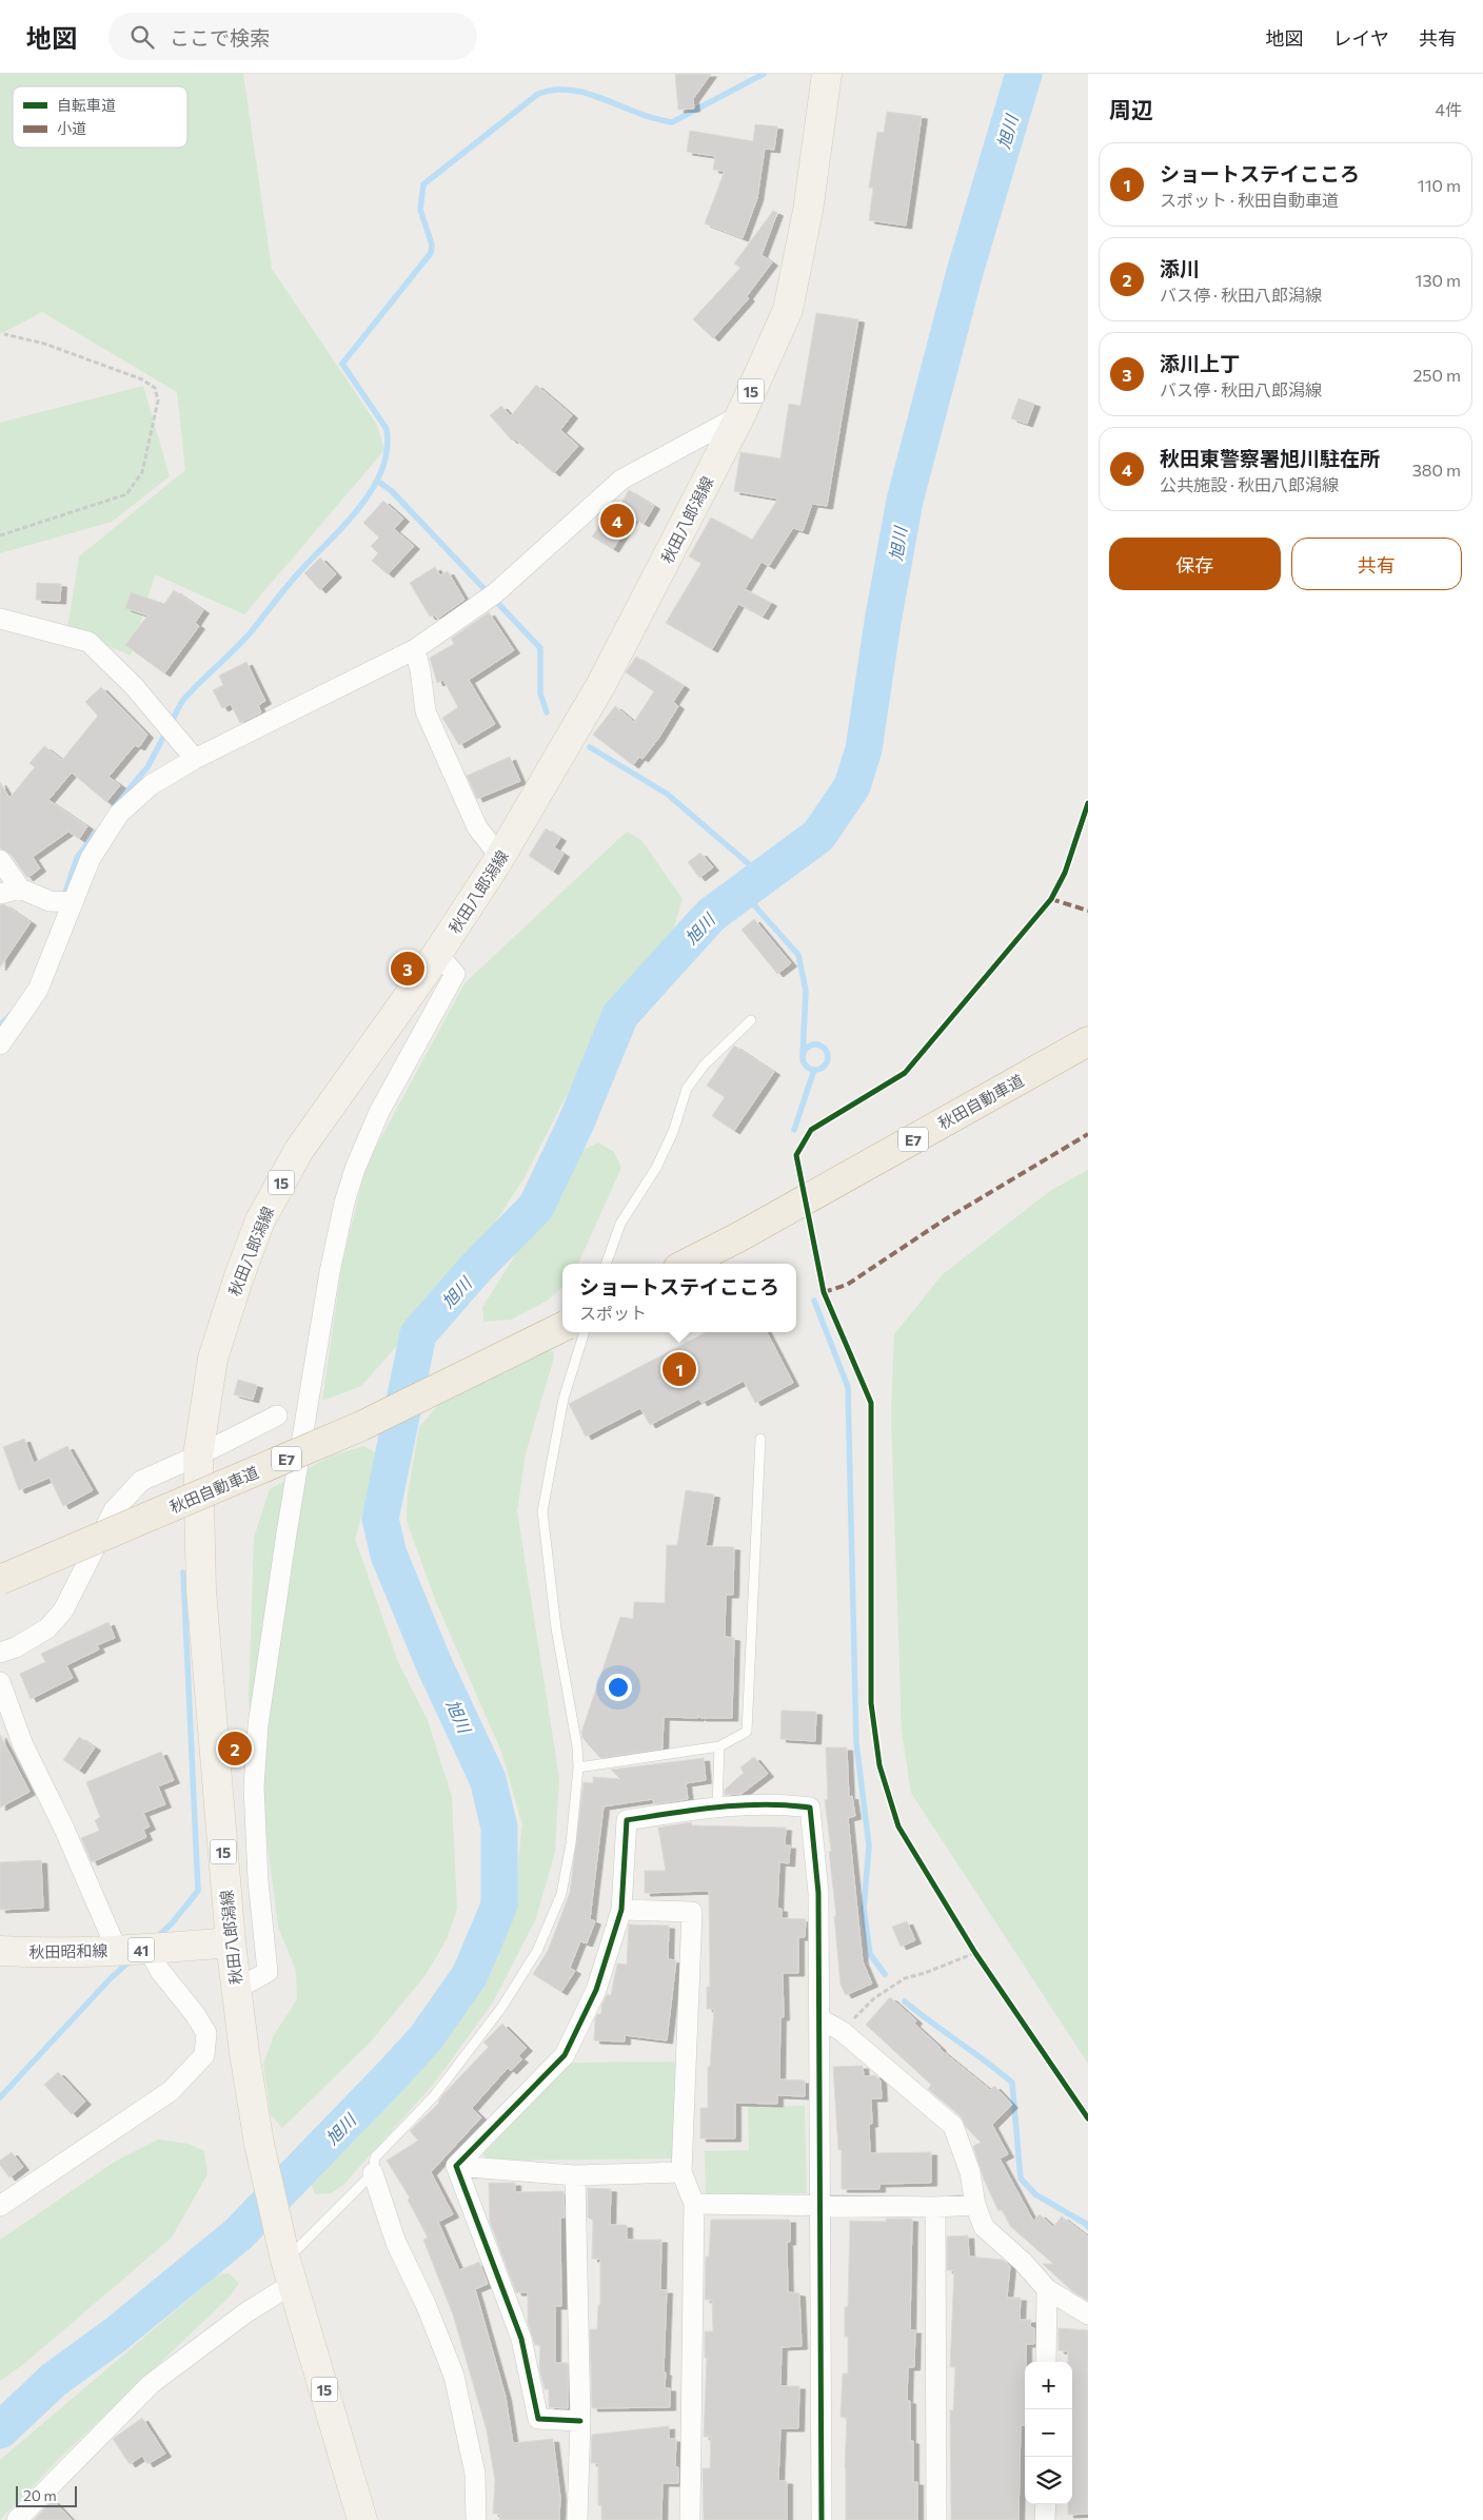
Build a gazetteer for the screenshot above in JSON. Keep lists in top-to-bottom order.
{
  "streets": {
    "highway": ["秋田自動車道", "E7"],
    "main road": [
      "15",
      "秋田八郎潟線",
      "41",
      "秋田昭和線"
    ]
  },
  "crossings": [
    ["秋田八郎潟線", "秋田昭和線"]
  ],
  "water": ["旭川"],
  "legend": ["自転車道", "小道"],
  "scale_bar": "20 m",
  "page": {
    "header": "地図",
    "search": "ここで検索",
    "nav": ["地図", "レイヤ", "共有"],
    "heading": ["周辺", "4件"],
    "list": [
      {
        "mark": "1",
        "name": "ショートステイこころ",
        "note": "スポット · 秋田自動車道",
        "value": "110 m"
      },
      {
        "mark": "2",
        "name": "添川",
        "note": "バス停 · 秋田八郎潟線",
        "value": "130 m"
      },
      {
        "mark": "3",
        "name": "添川上丁",
        "note": "バス停 · 秋田八郎潟線",
        "value": "250 m"
      },
      {
        "mark": "4",
        "name": "秋田東警察署旭川駐在所",
        "note": "公共施設 · 秋田八郎潟線",
        "value": "380 m"
      }
    ],
    "pins": [
      "4",
      "3",
      "1",
      "2"
    ],
    "buttons": ["保存", "共有"],
    "popup": ["ショートステイこころ", "スポット"],
    "map_buttons": ["+", "−"],
    "scale": "20 m"
  }
}
